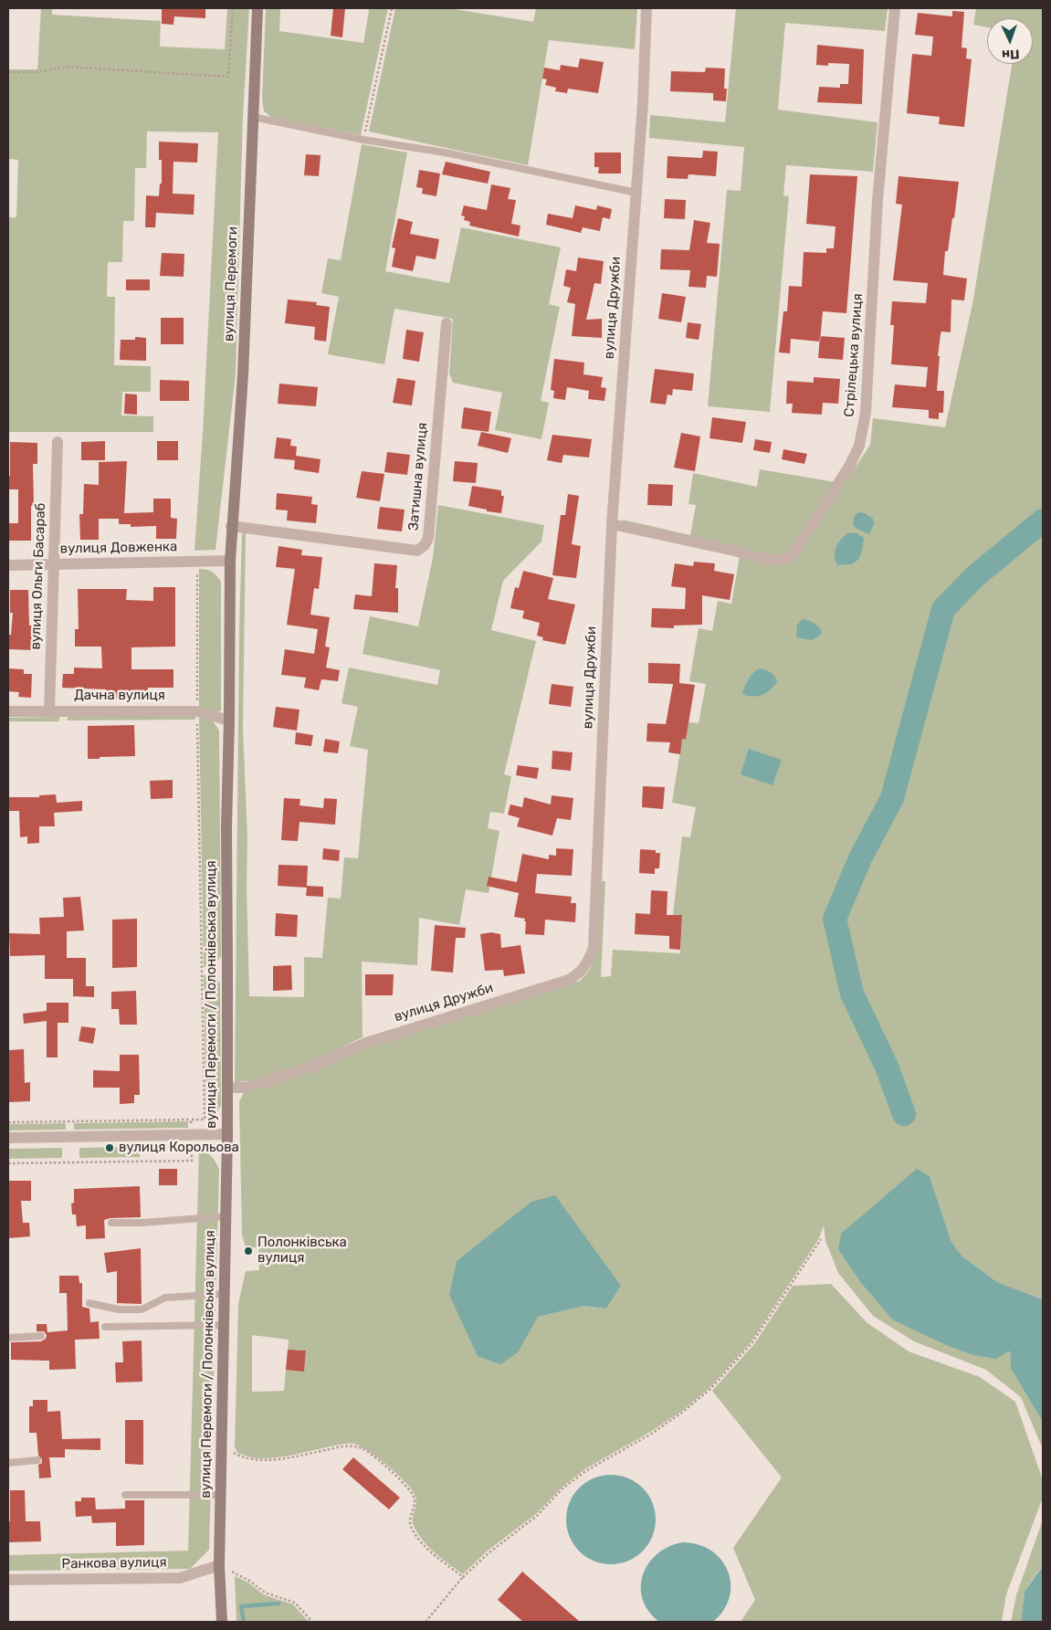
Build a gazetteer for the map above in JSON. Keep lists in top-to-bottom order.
{
  "streets": {
    "main road": ["вулиця Перемоги", "вулиця Перемоги / Полонківська вулиця"],
    "street": [
      "вулиця Дружби",
      "Стрілецька вулиця",
      "Затишна вулиця",
      "вулиця Довженка",
      "вулиця Ольги Басараб",
      "Дачна вулиця",
      "Ранкова вулиця"
    ]
  },
  "crossings": [
    ["вулиця Перемоги", "Затишна вулиця"],
    ["вулиця Перемоги", "вулиця Довженка"],
    ["вулиця Перемоги", "вулиця Перемоги / Полонківська вулиця"],
    ["вулиця Дружби", "Стрілецька вулиця"],
    ["вулиця Дружби", "вулиця Перемоги / Полонківська вулиця"],
    ["вулиця Довженка", "вулиця Ольги Басараб"],
    ["вулиця Довженка", "вулиця Перемоги / Полонківська вулиця"],
    ["вулиця Ольги Басараб", "Дачна вулиця"],
    ["Дачна вулиця", "вулиця Перемоги / Полонківська вулиця"],
    ["вулиця Перемоги / Полонківська вулиця", "Ранкова вулиця"]
  ],
  "places": ["вулиця Корольова", "Полонківська вулиця"],
  "north": "bottom"
}
